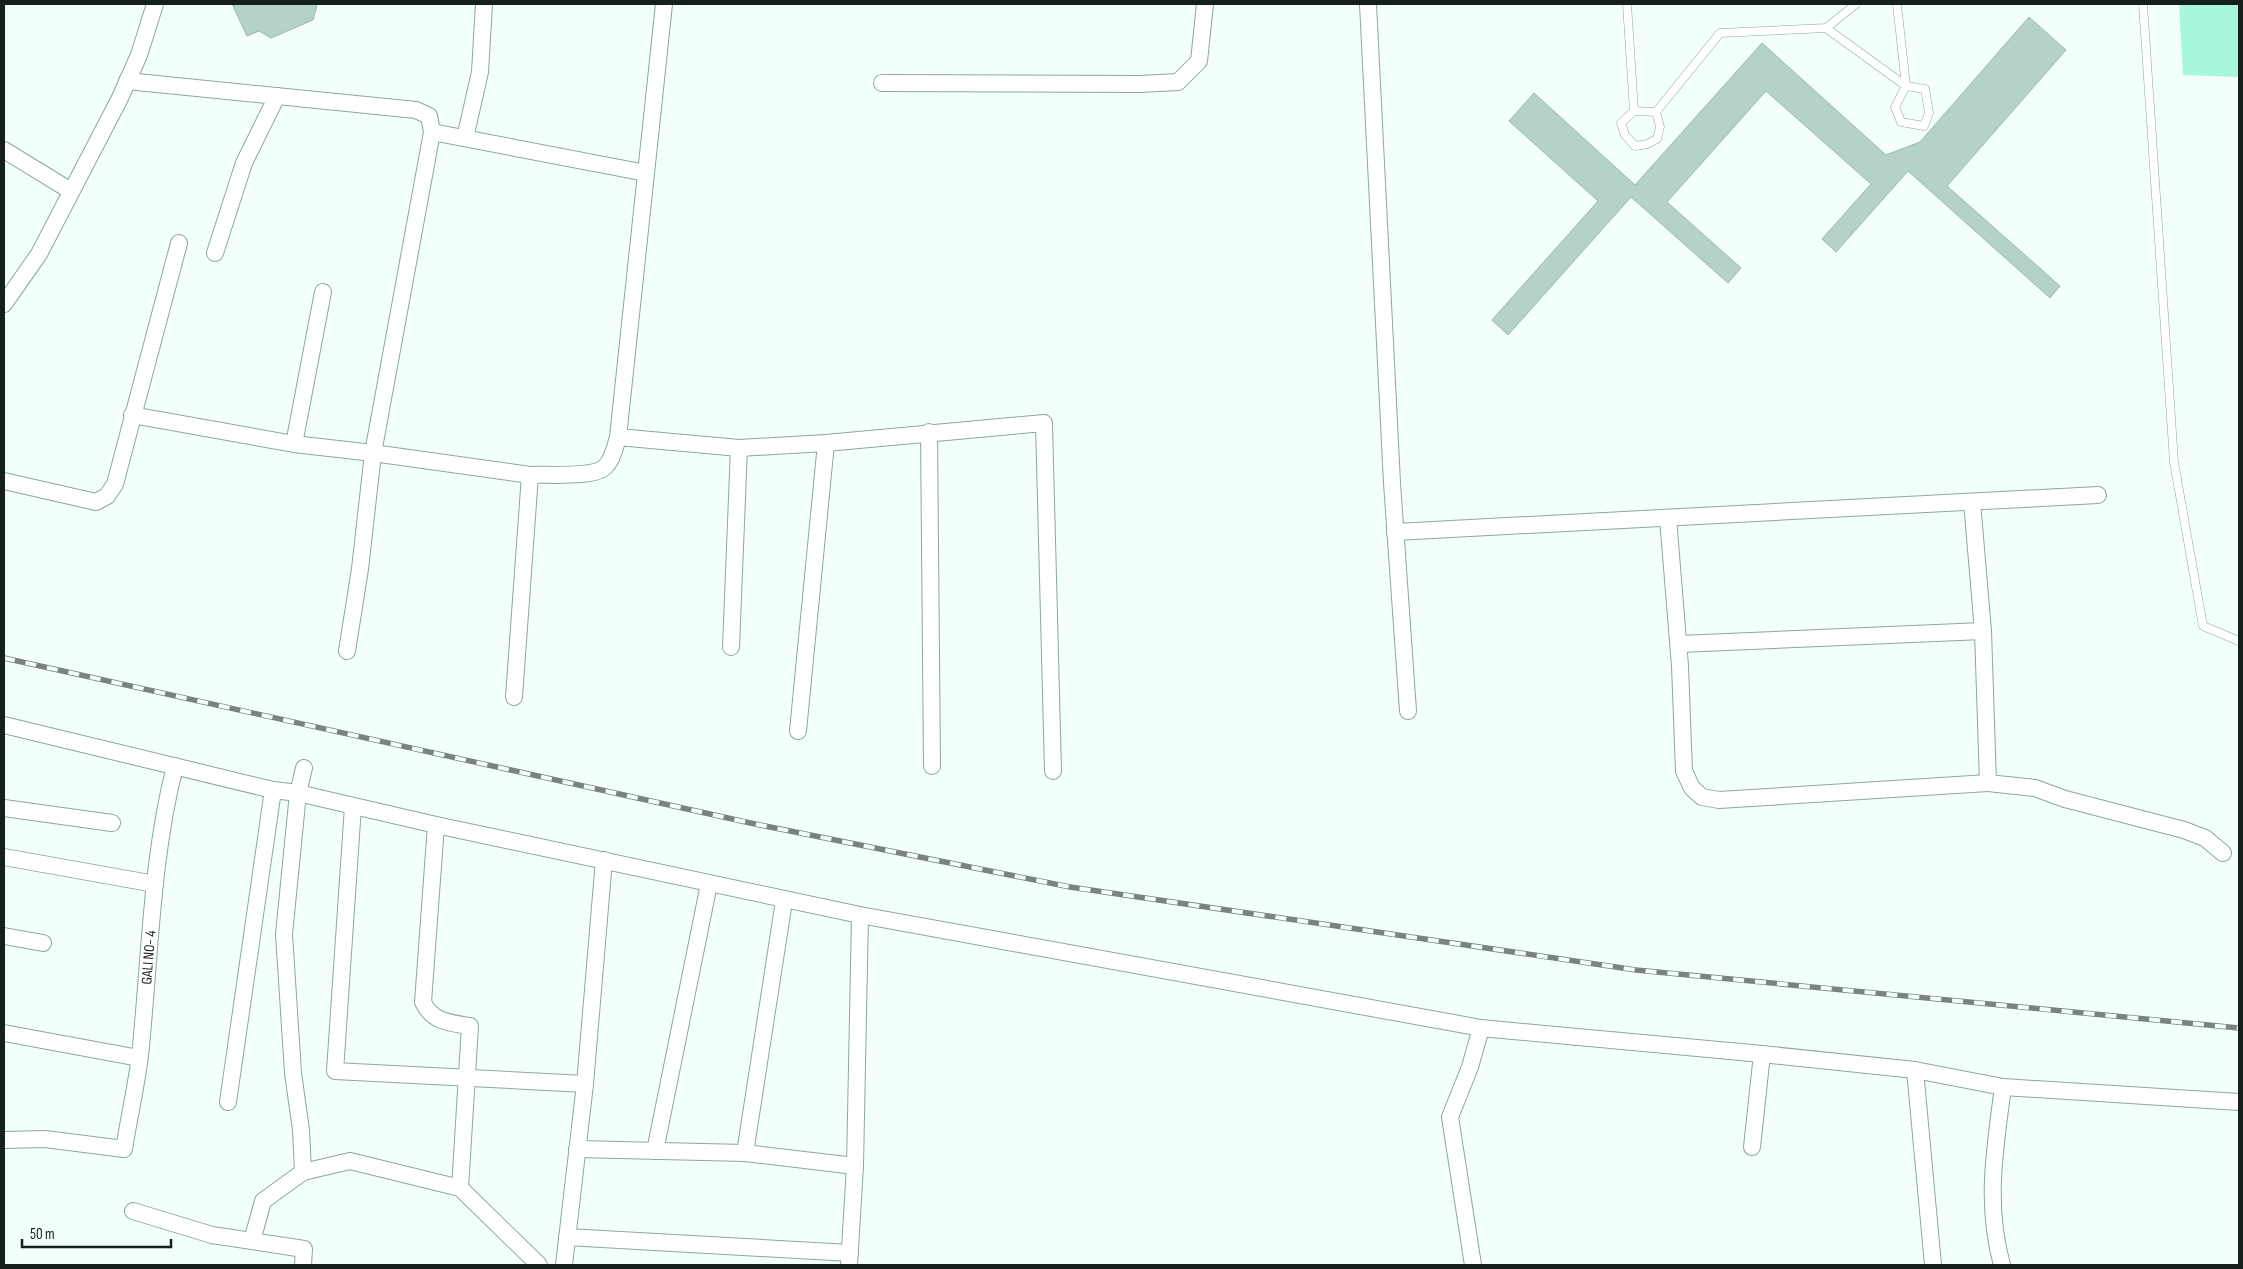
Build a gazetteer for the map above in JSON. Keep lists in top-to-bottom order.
{
  "streets": {
    "street": ["GALI NO- 4"]
  },
  "scale_bar": "50 m"
}
